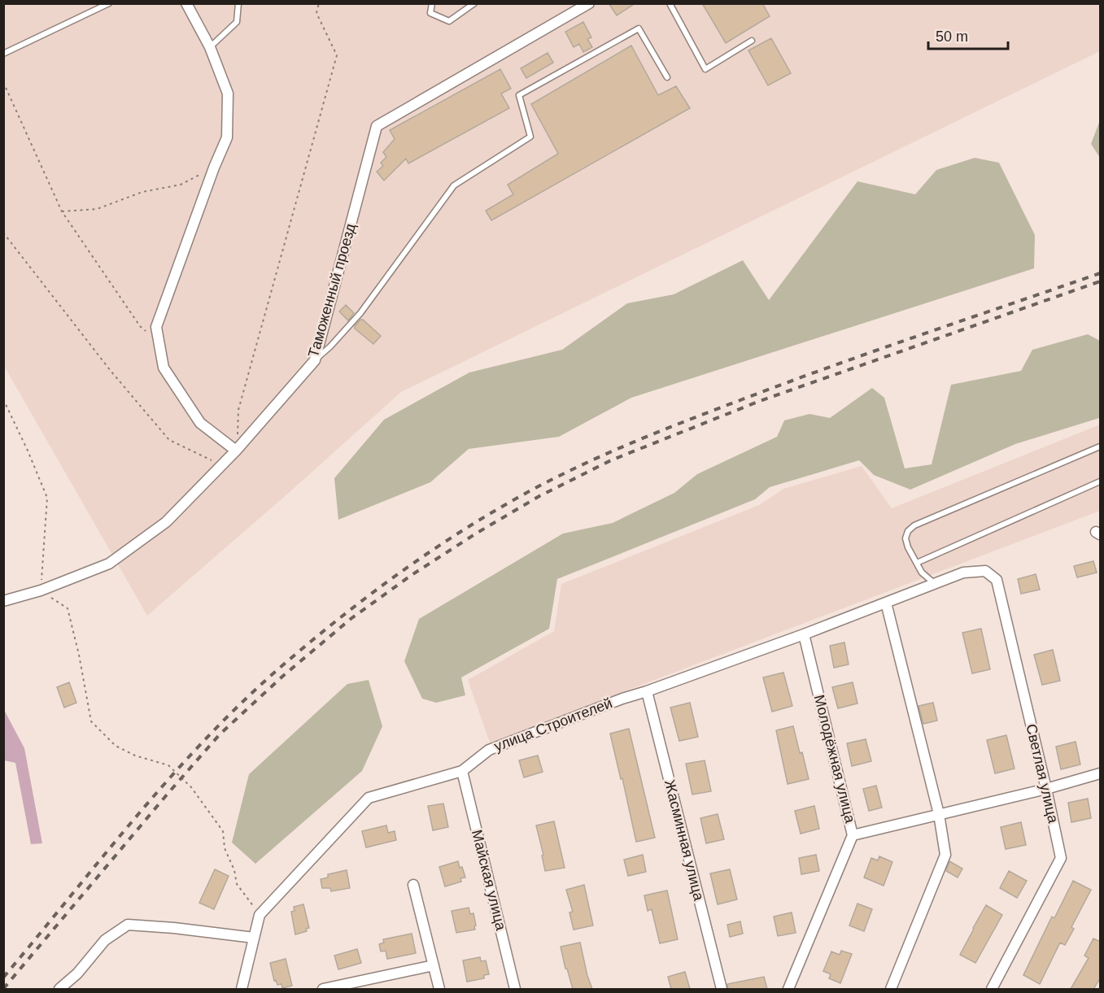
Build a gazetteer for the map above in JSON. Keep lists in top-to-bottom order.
{
  "streets": {
    "street": [
      "Таможенный проезд",
      "улица Строителей",
      "Молодёжная улица",
      "Светлая улица",
      "Жасминная улица",
      "Майская улица"
    ]
  },
  "crossings": [
    ["улица Строителей", "Молодёжная улица"],
    ["улица Строителей", "Светлая улица"],
    ["улица Строителей", "Жасминная улица"],
    ["улица Строителей", "Майская улица"]
  ],
  "scale_bar": "50 m"
}
